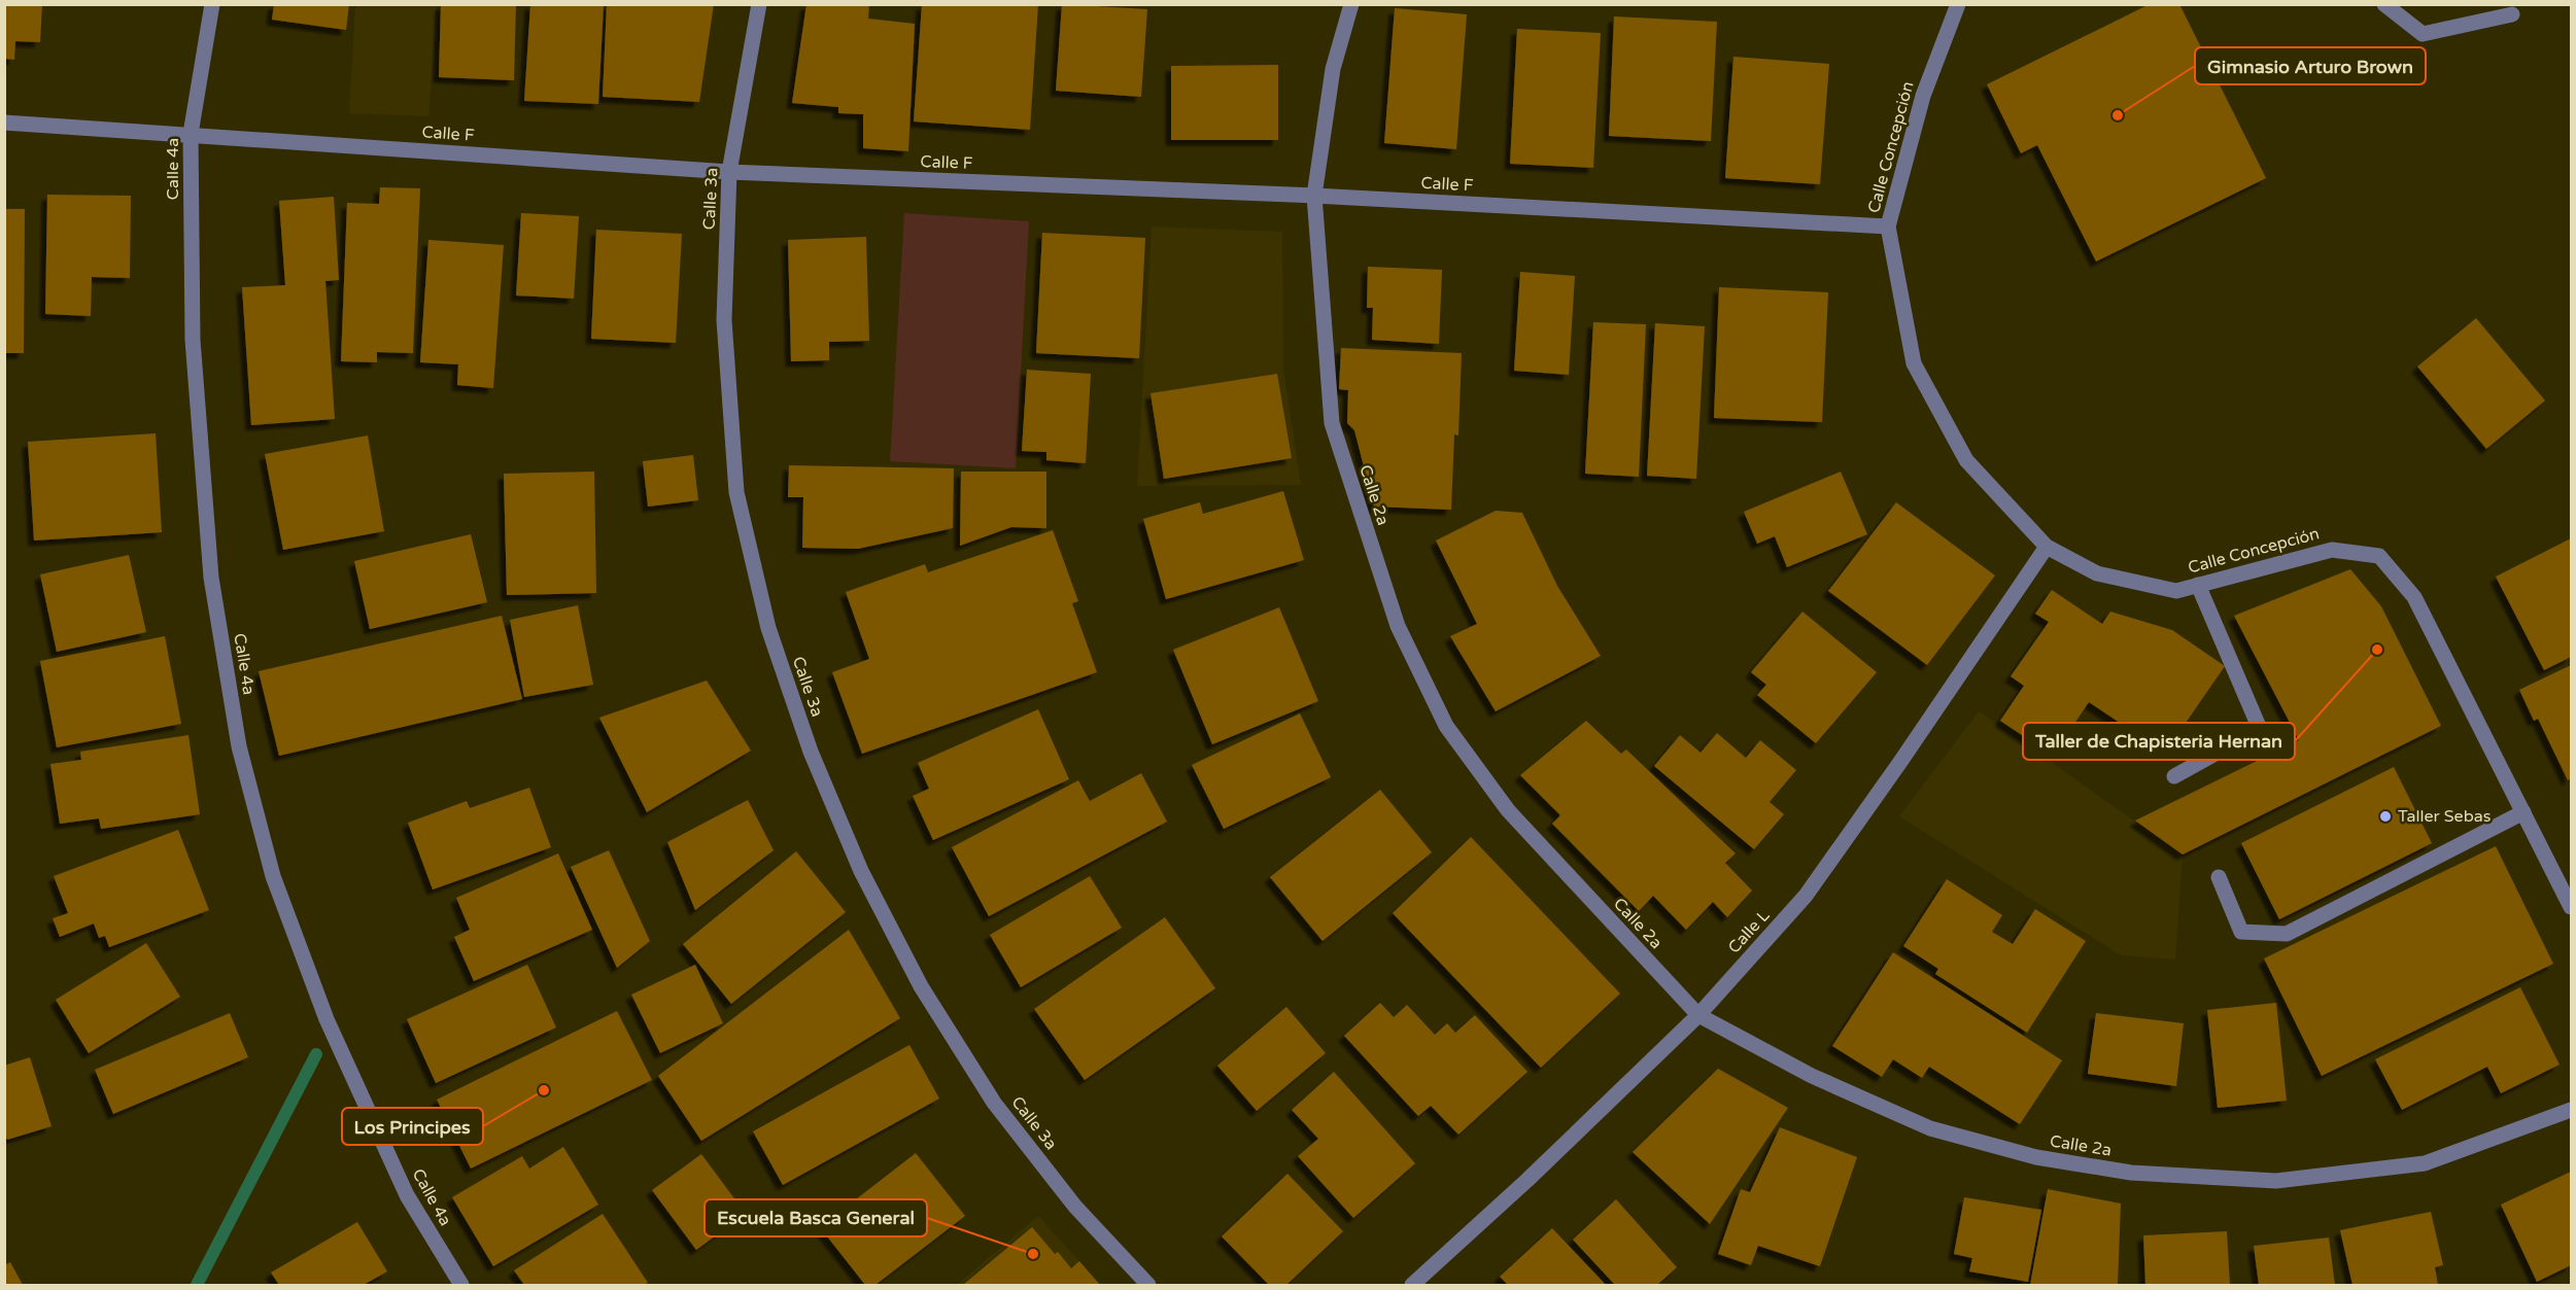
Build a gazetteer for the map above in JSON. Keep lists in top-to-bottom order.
{
  "streets": {
    "street": [
      "Calle F",
      "Calle Concepción",
      "Calle 4a",
      "Calle 3a",
      "Calle 2a",
      "Calle L"
    ]
  },
  "crossings": [
    ["Calle F", "Calle Concepción"],
    ["Calle F", "Calle 4a"],
    ["Calle F", "Calle 3a"],
    ["Calle F", "Calle 2a"],
    ["Calle Concepción", "Calle L"],
    ["Calle 2a", "Calle L"]
  ],
  "places": [
    "Gimnasio Arturo Brown",
    "Taller de Chapisteria Hernan",
    "Taller Sebas",
    "Los Principes",
    "Escuela Basca General"
  ]
}
